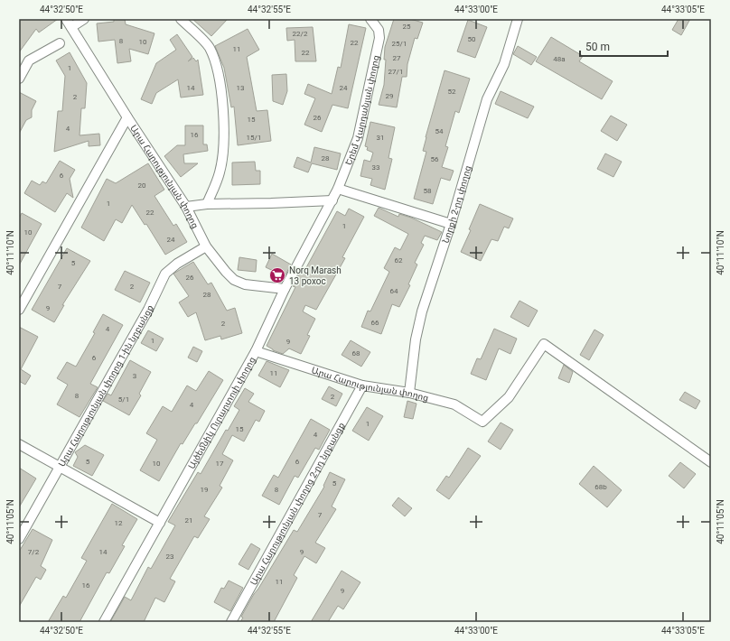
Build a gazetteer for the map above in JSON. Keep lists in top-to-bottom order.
{
  "streets": {
    "street": [
      "Երեմ Վարդանյան փողոց",
      "Արա Հարությունյան փողոց",
      "Նորքի 2-րդ փողոց",
      "Արա Հարությունյան փողոց 1-ին նրբանցք",
      "Այծեմնիկ Ուրարտուի փողոց",
      "Արա Հարությունյան փողոց 2-րդ նրբանցք"
    ]
  },
  "crossings": [
    ["Երեմ Վարդանյան փողոց", "Այծեմնիկ Ուրարտուի փողոց"],
    ["Արա Հարությունյան փողոց", "Նորքի 2-րդ փողոց"],
    ["Արա Հարությունյան փողոց", "Արա Հարությունյան փողոց 1-ին նրբանցք"],
    ["Արա Հարությունյան փողոց", "Այծեմնիկ Ուրարտուի փողոց"],
    ["Արա Հարությունյան փողոց", "Արա Հարությունյան փողոց 2-րդ նրբանցք"]
  ],
  "places": {
    "supermarket": ["Norq Marash 13 poxoc"]
  },
  "house_numbers": [
    "25",
    "22/2",
    "50",
    "8",
    "10",
    "22",
    "25/1",
    "11",
    "22",
    "27",
    "48a",
    "1",
    "27/1",
    "14",
    "13",
    "24",
    "52",
    "29",
    "2",
    "26",
    "15",
    "4",
    "54",
    "16",
    "15/1",
    "31",
    "28",
    "56",
    "33",
    "6",
    "20",
    "58",
    "1",
    "22",
    "1",
    "10",
    "24",
    "62",
    "5",
    "26",
    "7",
    "2",
    "64",
    "28",
    "9",
    "66",
    "2",
    "4",
    "1",
    "9",
    "68",
    "6",
    "11",
    "3",
    "8",
    "2",
    "5/1",
    "4",
    "1",
    "15",
    "4",
    "5",
    "6",
    "10",
    "17",
    "5",
    "68b",
    "19",
    "8",
    "7",
    "21",
    "12",
    "7/2",
    "14",
    "9",
    "23",
    "11",
    "16",
    "9"
  ],
  "scale_bar": "50 m",
  "coordinates": [
    "44°32'50\"E",
    "44°32'55\"E",
    "44°33'00\"E",
    "44°33'05\"E",
    "40°11'10\"N",
    "40°11'05\"N"
  ]
}
